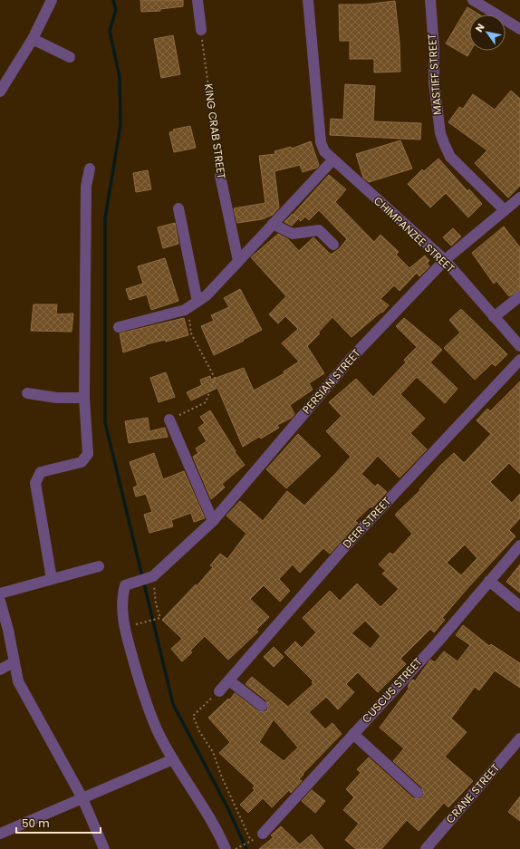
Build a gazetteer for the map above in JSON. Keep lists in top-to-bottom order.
{
  "streets": {
    "street": [
      "MASTIFF STREET",
      "KING CRAB STREET",
      "CHIMPANZEE STREET",
      "PERSIAN STREET",
      "DEER STREET",
      "CUSCUS STREET",
      "CRANE STREET"
    ]
  },
  "crossings": [
    ["MASTIFF STREET", "PERSIAN STREET"],
    ["CHIMPANZEE STREET", "PERSIAN STREET"]
  ],
  "scale_bar": "50 m",
  "north": "top left"
}
